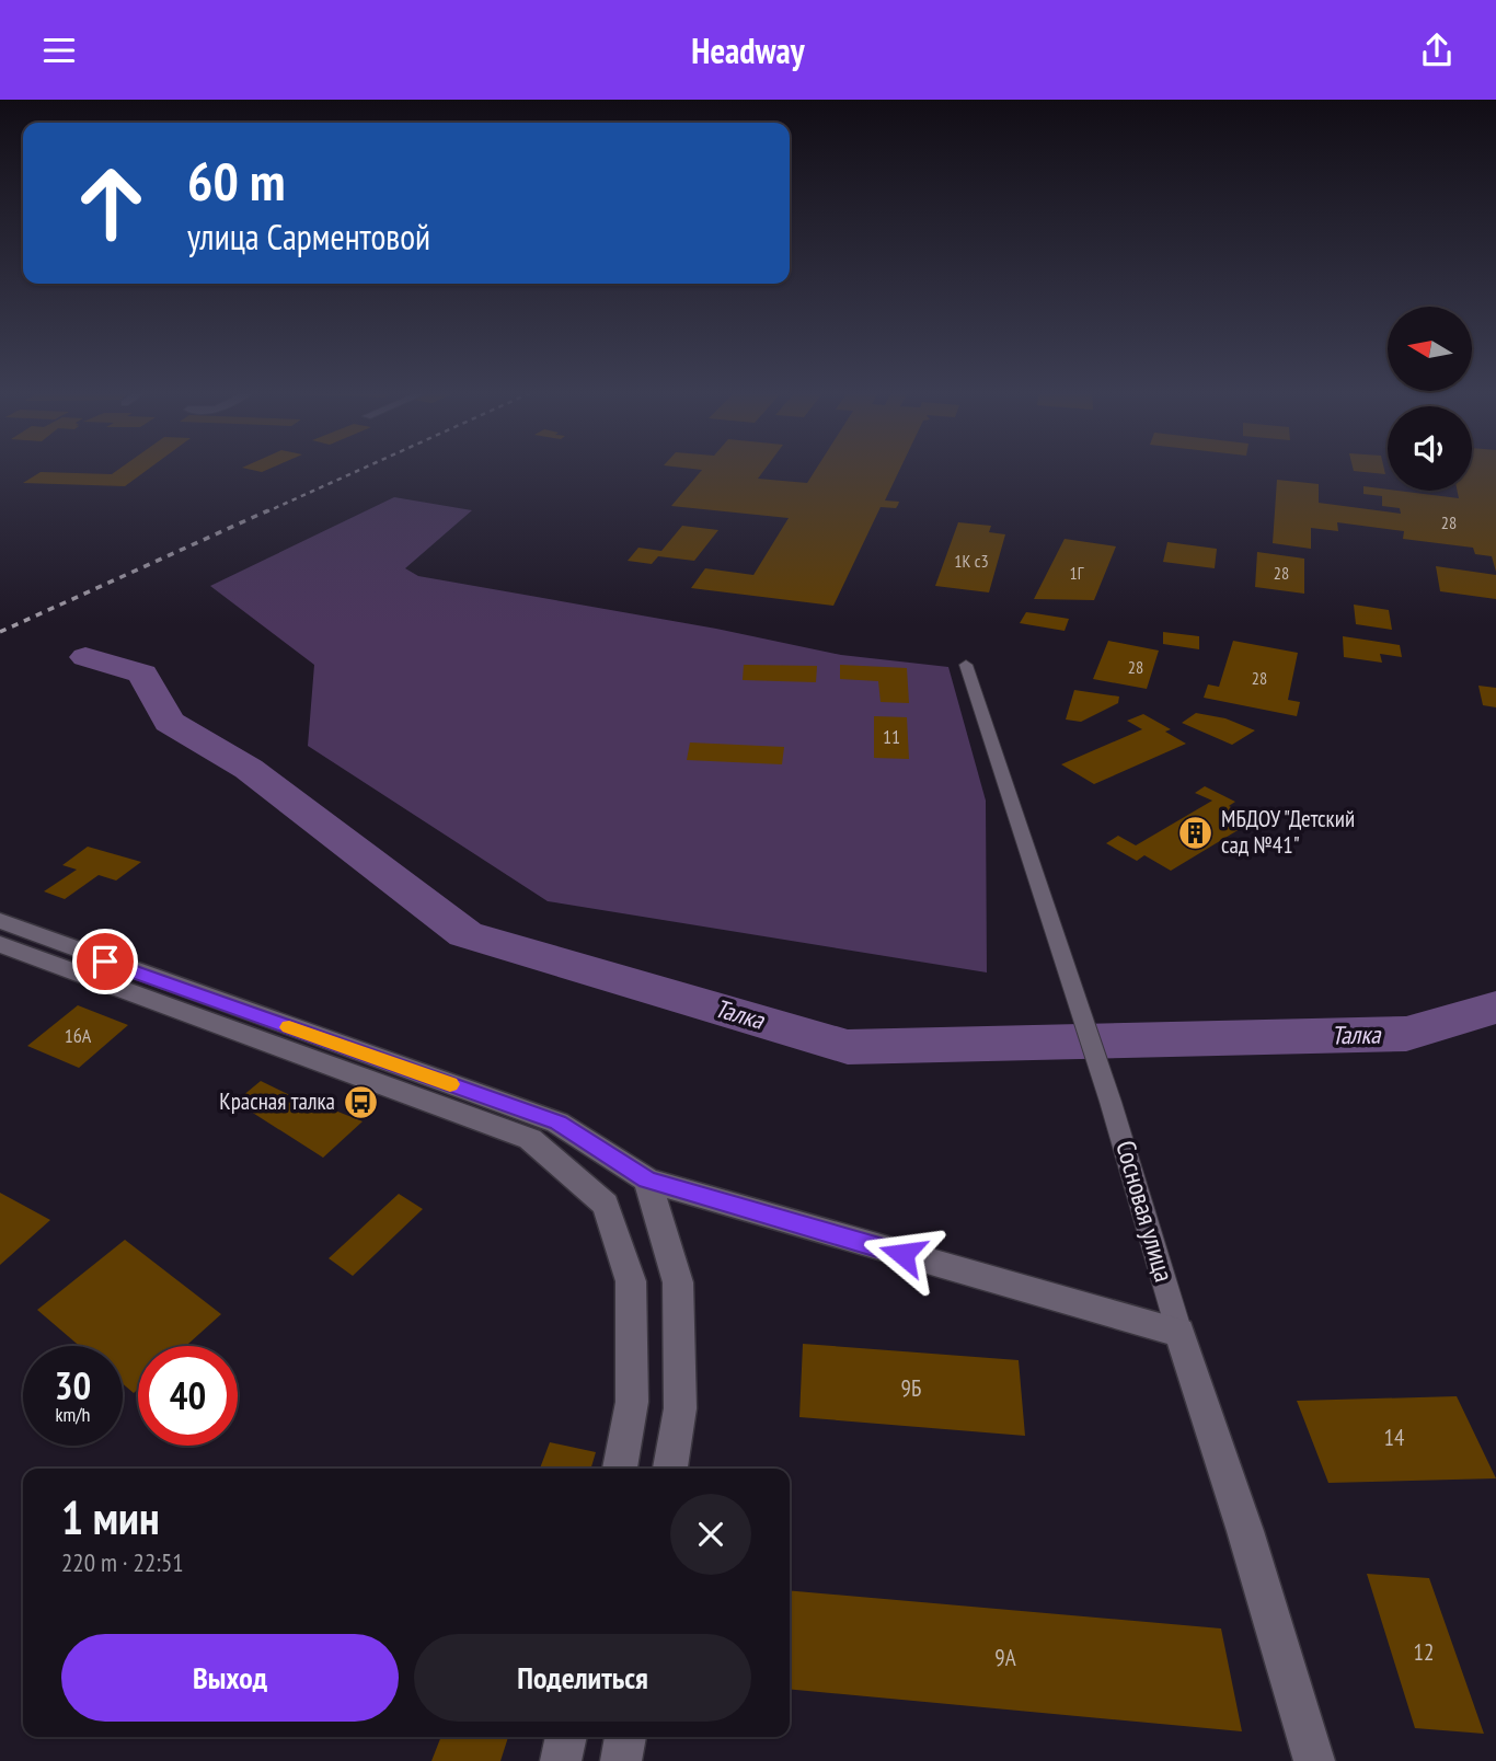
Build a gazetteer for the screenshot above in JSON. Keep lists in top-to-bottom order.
{
  "streets": {
    "main road": ["Сосновая улица"]
  },
  "water": ["Талка"],
  "places": {
    "building": ["МБДОУ \"Детский сад №41\""],
    "bus stop": ["Красная талка"]
  },
  "house_numbers": [
    "28",
    "1К с3",
    "1Г",
    "28",
    "28",
    "28",
    "11",
    "16А",
    "9Б",
    "14",
    "12",
    "9А"
  ],
  "north": "left",
  "page": {
    "header": "Headway",
    "turn": ["60 m", "улица Сарментовой"],
    "speed": "30 km/h",
    "limit": "40",
    "heading": ["1 мин", "220 m · 22:51"],
    "buttons": ["Выход", "Поделиться"]
  }
}
